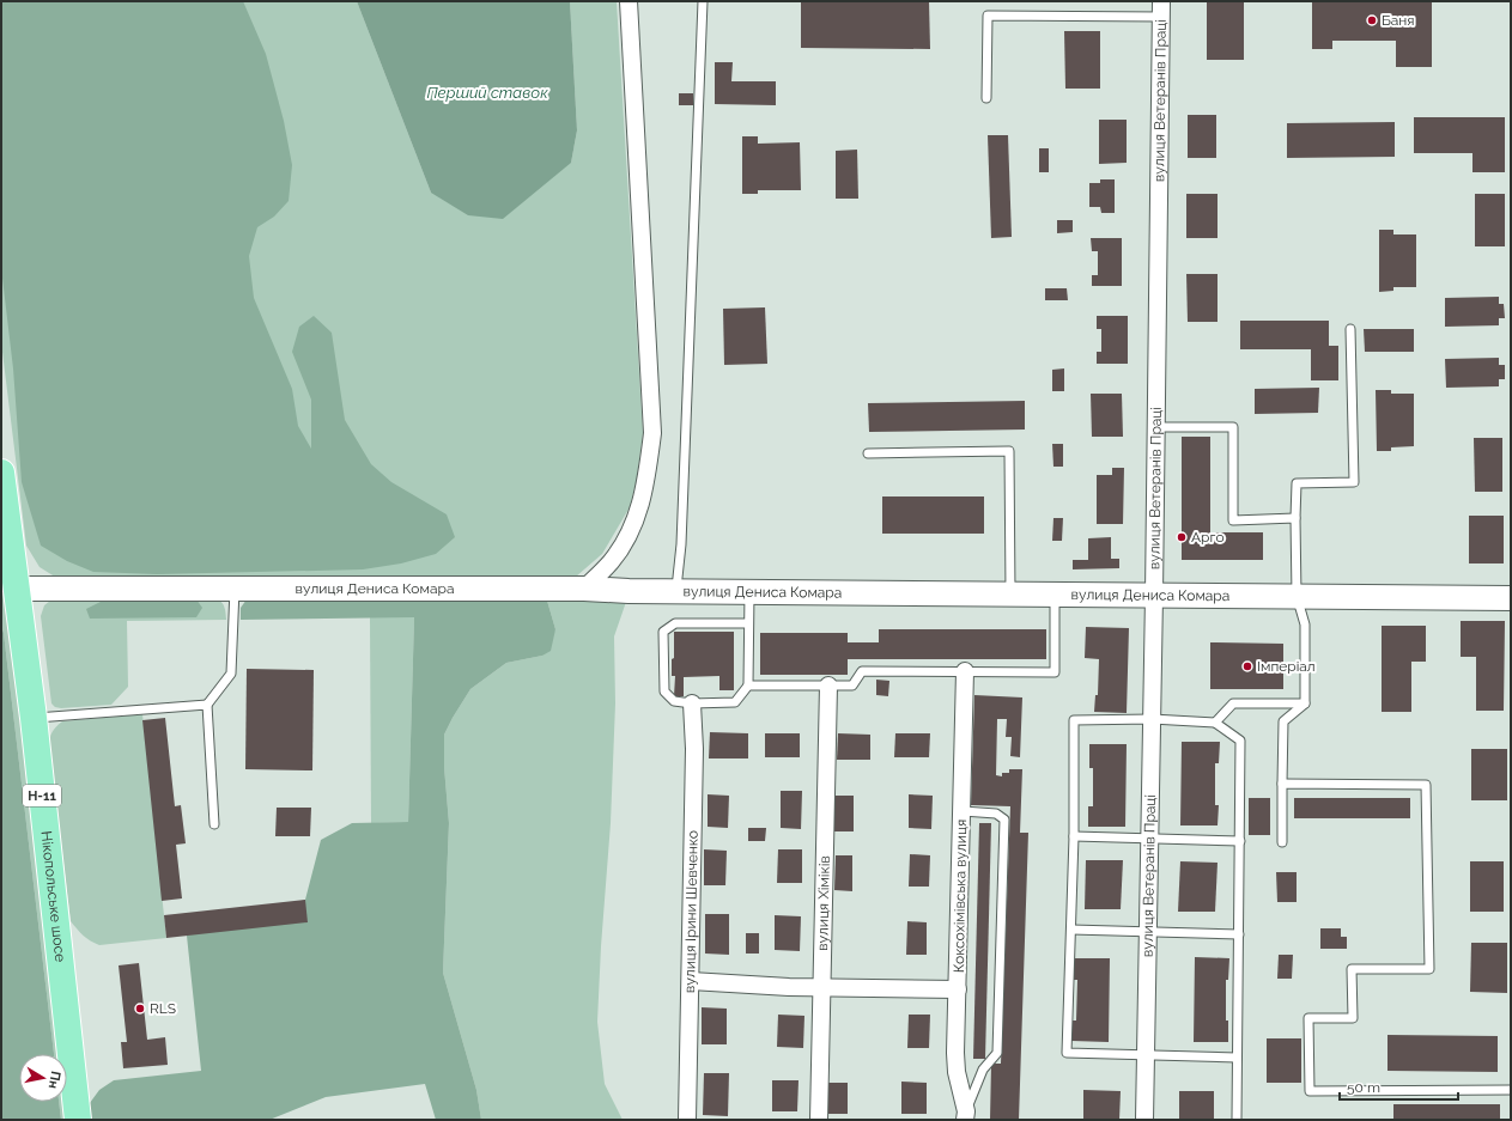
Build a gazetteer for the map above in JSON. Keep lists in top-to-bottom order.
{
  "streets": {
    "main road": ["Н-11", "Нікопольське шосе"],
    "street": [
      "вулиця Ветеранів Праці",
      "вулиця Дениса Комара",
      "Коксохімівська вулиця",
      "вулиця Хіміків",
      "вулиця Ірини Шевченко"
    ]
  },
  "crossings": [
    ["вулиця Ветеранів Праці", "вулиця Дениса Комара"],
    ["вулиця Дениса Комара", "Нікопольське шосе"]
  ],
  "water": ["Перший ставок"],
  "places": [
    "Баня",
    "Арго",
    "Імперіал",
    "RLS"
  ],
  "scale_bar": "50 m",
  "north": "right"
}
